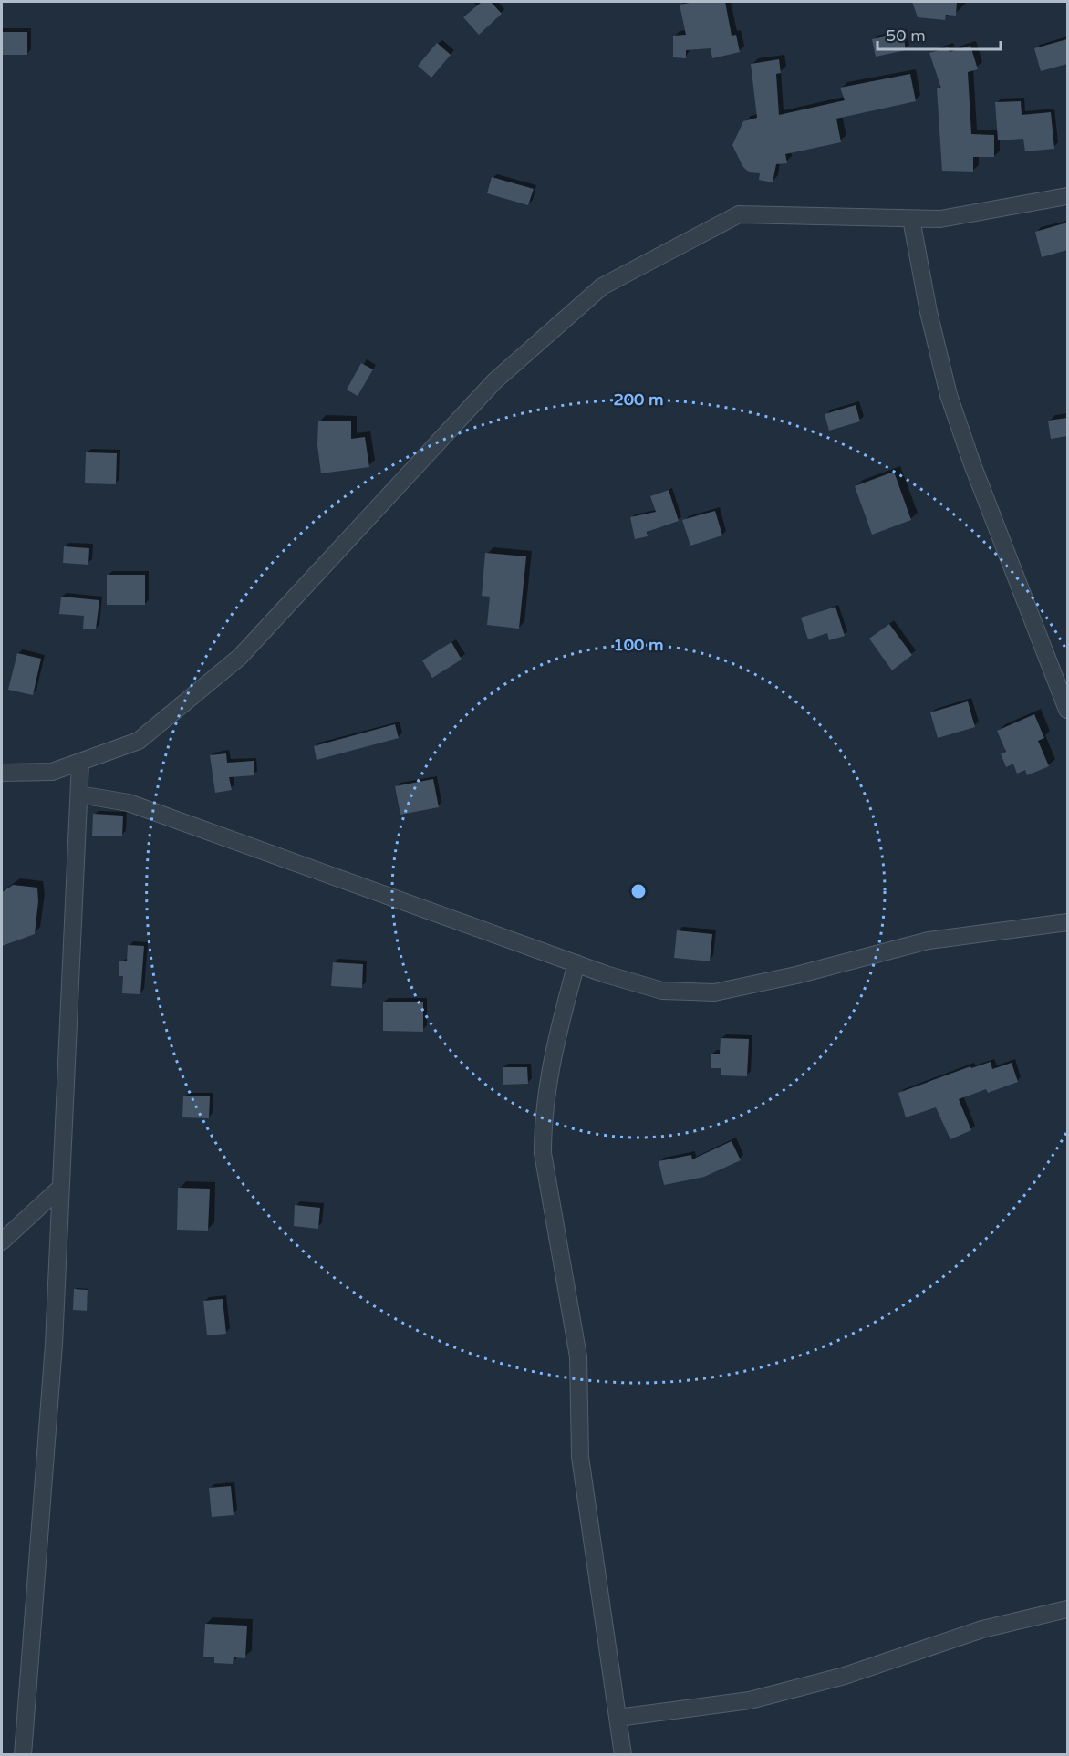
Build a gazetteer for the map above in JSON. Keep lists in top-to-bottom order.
{
  "scale_bar": "50 m",
  "rings": ["200 m", "100 m"]
}
